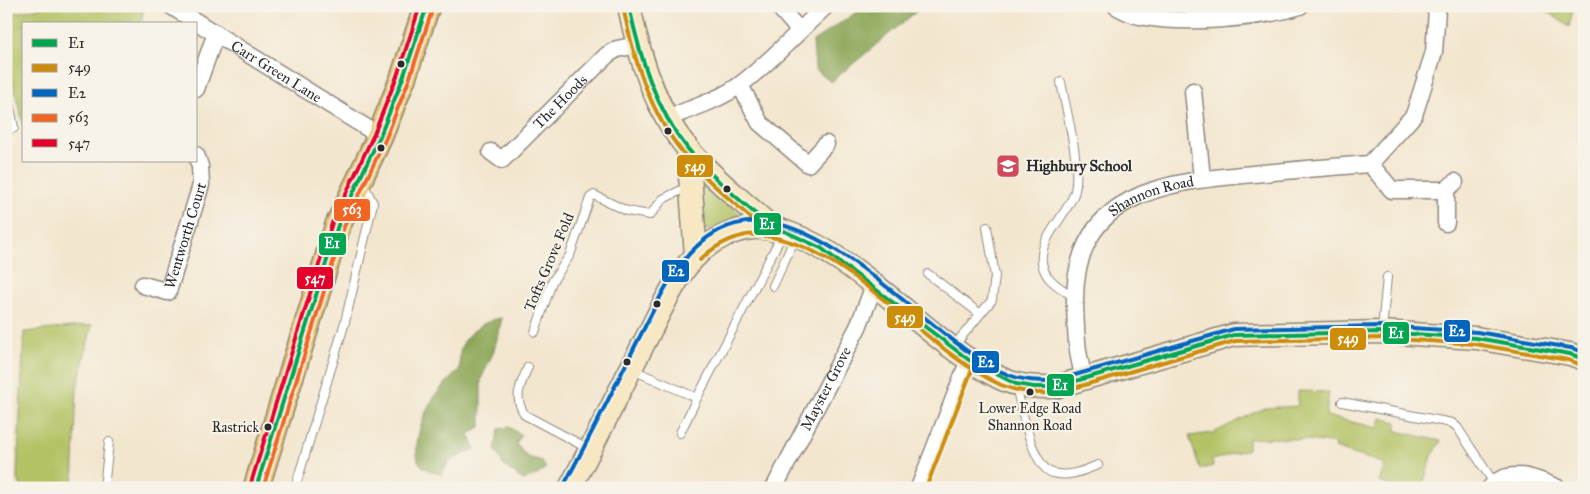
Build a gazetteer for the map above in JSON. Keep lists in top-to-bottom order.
{
  "streets": {
    "street": [
      "Carr Green Lane",
      "The Hoods",
      "Shannon Road",
      "Wentworth Court",
      "Mayster Grove"
    ],
    "lane": ["Tofts Grove Fold"]
  },
  "places": {
    "school or university": ["Highbury School"],
    "other": ["Lower Edge Road Shannon Road", "Rastrick"]
  },
  "lines": [
    "transit line E1",
    "transit line 547",
    "transit line 549",
    "transit line 563",
    "transit line E2"
  ],
  "legend": [
    "E1",
    "549",
    "E2",
    "563",
    "547"
  ]
}
